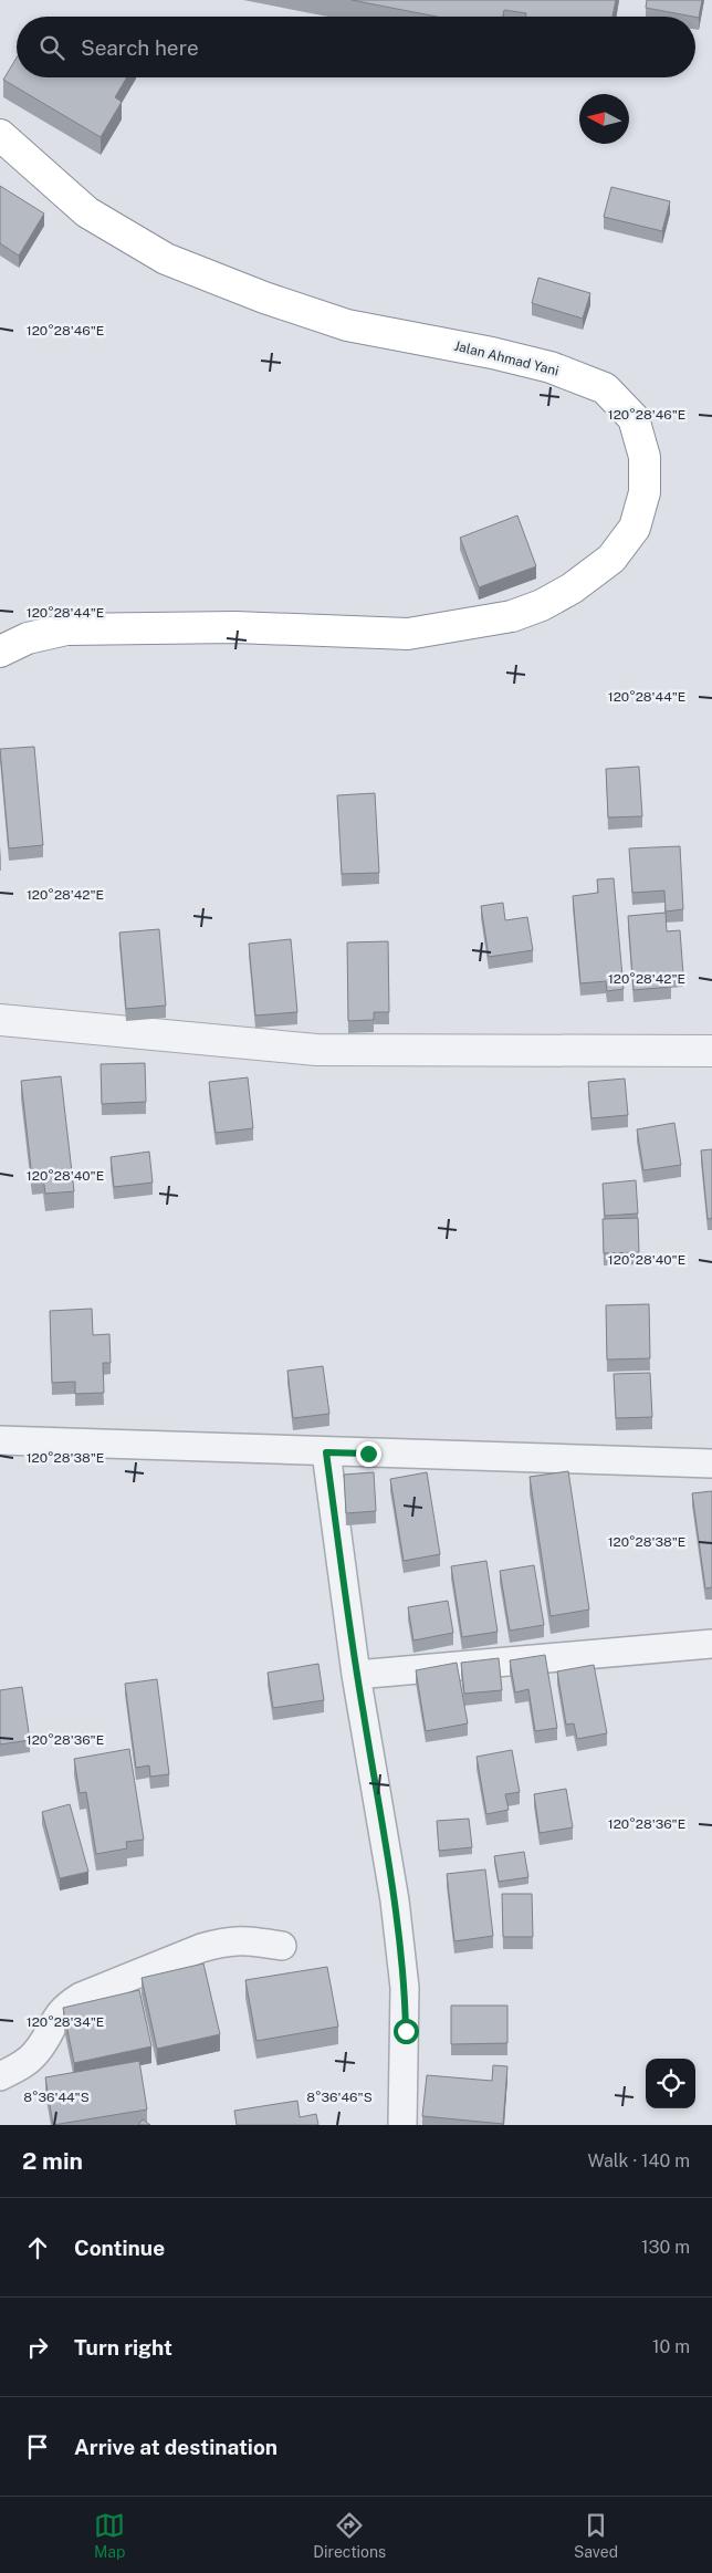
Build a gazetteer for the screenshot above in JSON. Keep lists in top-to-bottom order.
{
  "streets": {
    "highway": ["Jalan Ahmad Yani"]
  },
  "north": "left",
  "page": {
    "search": "Search here",
    "heading": ["2 min", "Walk · 140 m"],
    "list": [
      ["Continue", "130 m"],
      ["Turn right", "10 m"],
      "Arrive at destination"
    ],
    "nav": ["Map", "Directions", "Saved"]
  },
  "coordinates": [
    "120°28'46\"E",
    "120°28'44\"E",
    "120°28'42\"E",
    "120°28'40\"E",
    "120°28'38\"E",
    "120°28'36\"E",
    "120°28'34\"E",
    "8°36'44\"S",
    "8°36'46\"S"
  ]
}
